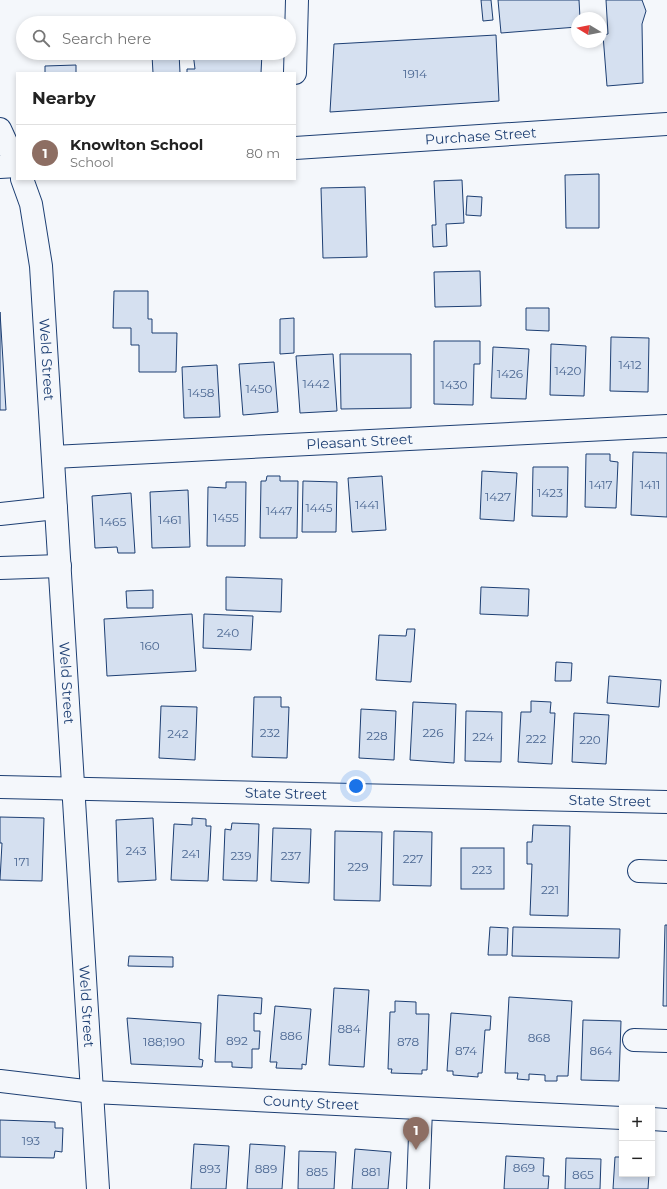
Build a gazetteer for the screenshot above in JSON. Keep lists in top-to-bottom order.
{
  "streets": {
    "main road": [
      "Purchase Street",
      "Weld Street",
      "Pleasant Street",
      "State Street",
      "County Street"
    ]
  },
  "crossings": [
    ["Weld Street", "Pleasant Street"],
    ["Weld Street", "State Street"],
    ["Weld Street", "County Street"]
  ],
  "house_numbers": [
    "1914",
    "1412",
    "1420",
    "1426",
    "1442",
    "1430",
    "1450",
    "1458",
    "1417",
    "1411",
    "1423",
    "1427",
    "1441",
    "1445",
    "1447",
    "1455",
    "1461",
    "1465",
    "240",
    "160",
    "232",
    "226",
    "242",
    "228",
    "224",
    "222",
    "220",
    "243",
    "241",
    "239",
    "237",
    "227",
    "171",
    "229",
    "223",
    "221",
    "884",
    "886",
    "868",
    "892",
    "188;190",
    "878",
    "874",
    "864",
    "193",
    "869",
    "893",
    "889",
    "885",
    "881",
    "865"
  ],
  "north": "left",
  "page": {
    "search": "Search here",
    "heading": "Nearby",
    "list": [
      {
        "mark": "1",
        "name": "Knowlton School",
        "note": "School",
        "value": "80 m"
      }
    ],
    "map_buttons": ["+", "−"],
    "pins": "1"
  }
}
